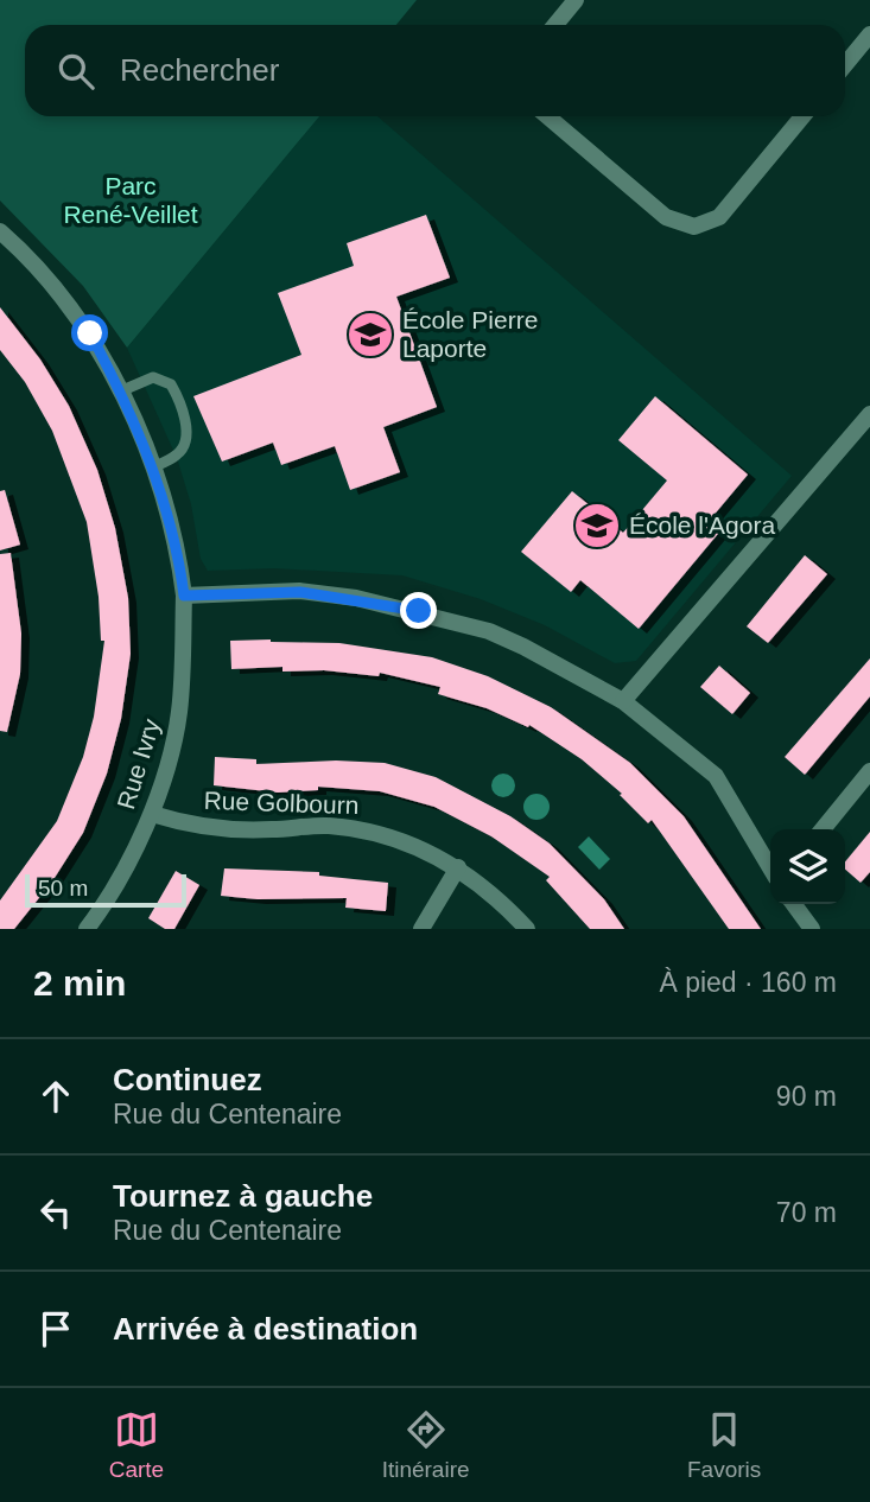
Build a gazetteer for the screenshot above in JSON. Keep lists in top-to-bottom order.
{
  "streets": {
    "street": ["Rue Ivry", "Rue Golbourn"]
  },
  "crossings": [
    ["Rue Ivry", "Rue Golbourn"]
  ],
  "parks": ["Parc René-Veillet"],
  "places": {
    "school or university": ["École Pierre Laporte", "École l'Agora"]
  },
  "scale_bar": "50 m",
  "page": {
    "search": "Rechercher",
    "scale": "50 m",
    "heading": ["2 min", "À pied · 160 m"],
    "list": [
      ["Continuez", "Rue du Centenaire", "90 m"],
      ["Tournez à gauche", "Rue du Centenaire", "70 m"],
      "Arrivée à destination"
    ],
    "nav": ["Carte", "Itinéraire", "Favoris"]
  }
}
